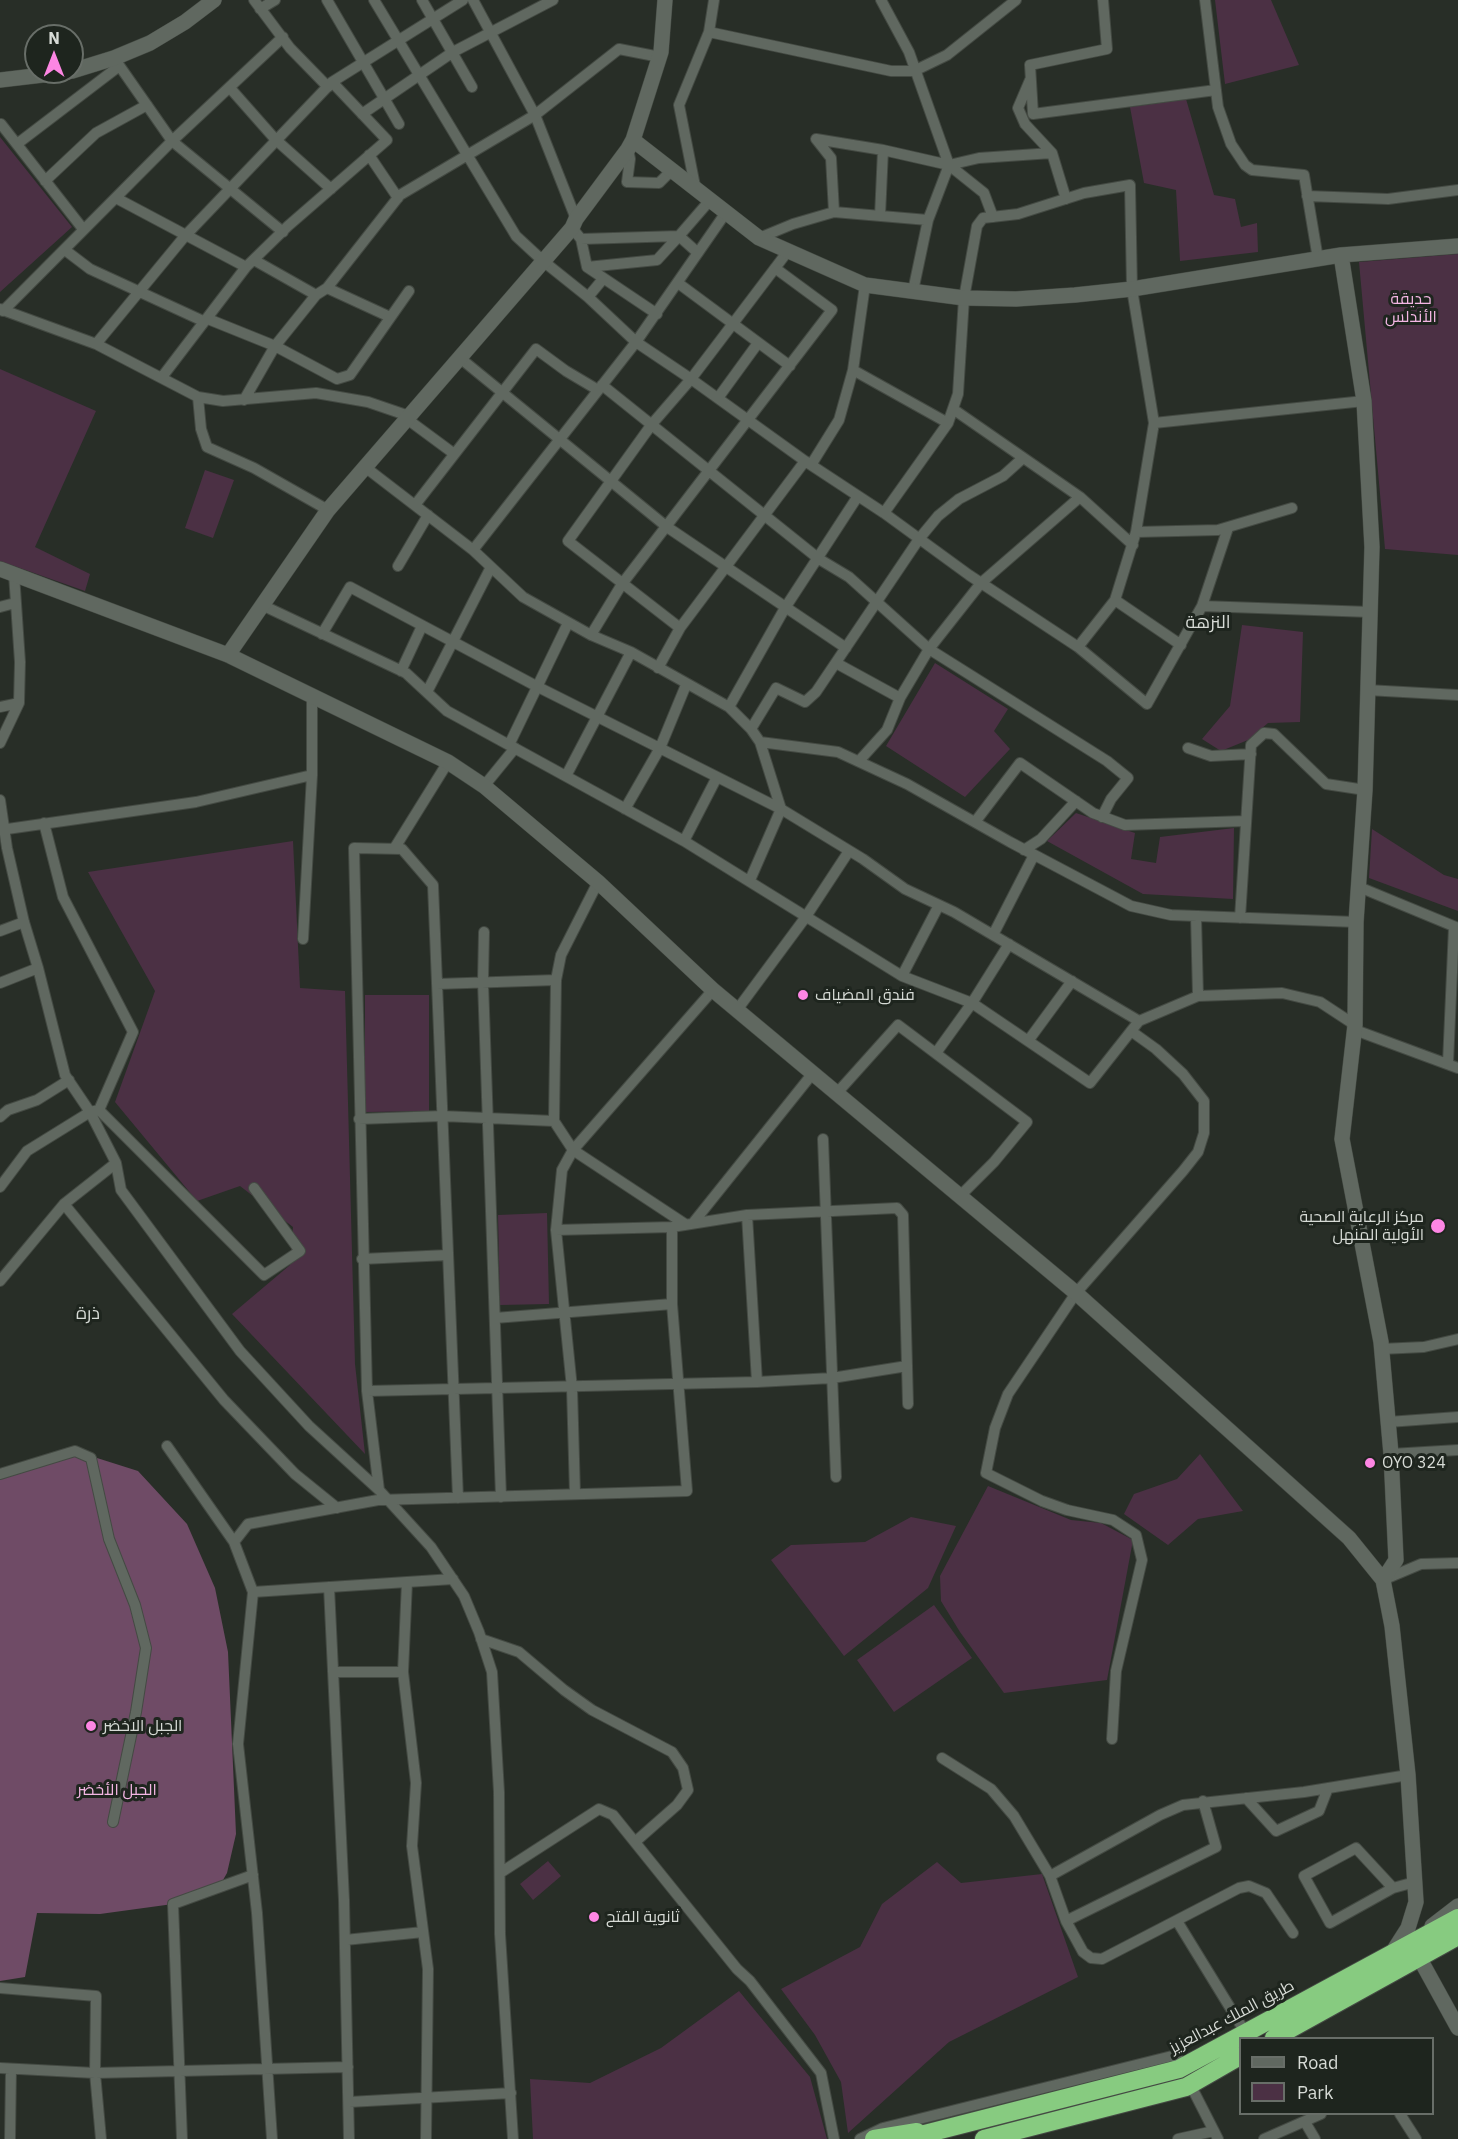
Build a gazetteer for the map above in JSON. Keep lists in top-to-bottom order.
{
  "streets": {
    "highway": ["طريق الملك عبدالعزيز"]
  },
  "districts": ["النزهة", "ذرة"],
  "parks": ["حديقة الأندلس", "الجبل الأخضر"],
  "places": [
    "فندق المضياف",
    "مركز الرعاية الصحية الأولية المنهل",
    "OYO 324",
    "الجبل الاخضر",
    "ثانوية الفتح"
  ],
  "legend": ["Road", "Park"],
  "north": "top"
}
